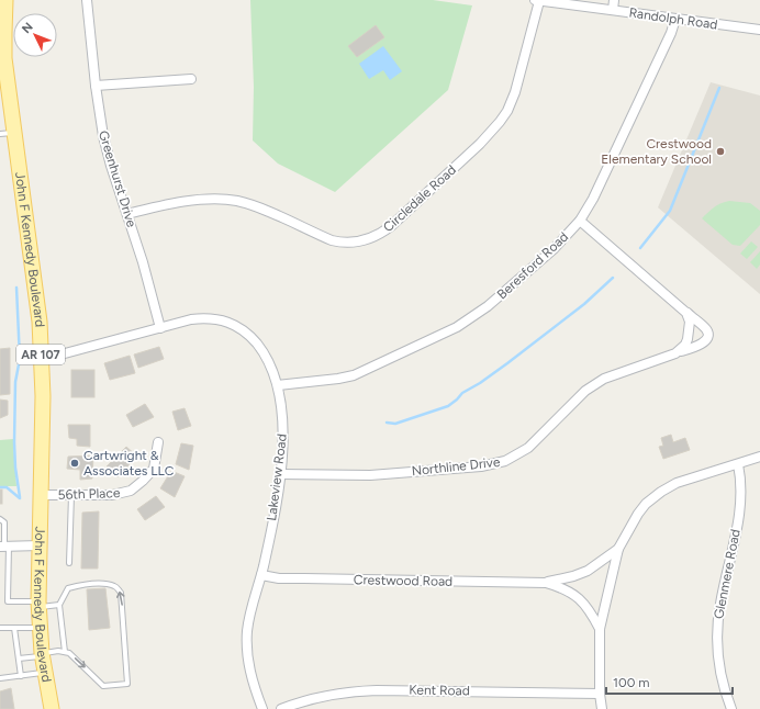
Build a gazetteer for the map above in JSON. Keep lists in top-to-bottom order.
{
  "streets": {
    "main road": ["John F Kennedy Boulevard", "AR 107"],
    "street": [
      "Randolph Road",
      "Greenhurst Drive",
      "Circledale Road",
      "Beresford Road",
      "Northline Drive",
      "Lakeview Road",
      "56th Place",
      "Glenmere Road",
      "Crestwood Road",
      "Kent Road"
    ]
  },
  "crossings": [
    ["Randolph Road", "Circledale Road"],
    ["Randolph Road", "Beresford Road"],
    ["Greenhurst Drive", "Circledale Road"],
    ["Greenhurst Drive", "Lakeview Road"],
    ["John F Kennedy Boulevard", "Lakeview Road"],
    ["John F Kennedy Boulevard", "56th Place"],
    ["Beresford Road", "Northline Drive"],
    ["Beresford Road", "Lakeview Road"],
    ["Northline Drive", "Lakeview Road"],
    ["Lakeview Road", "Crestwood Road"],
    ["Glenmere Road", "Crestwood Road"]
  ],
  "places": ["Crestwood Elementary School", "Cartwright & Associates LLC"],
  "scale_bar": "100 m",
  "north": "top left"
}
